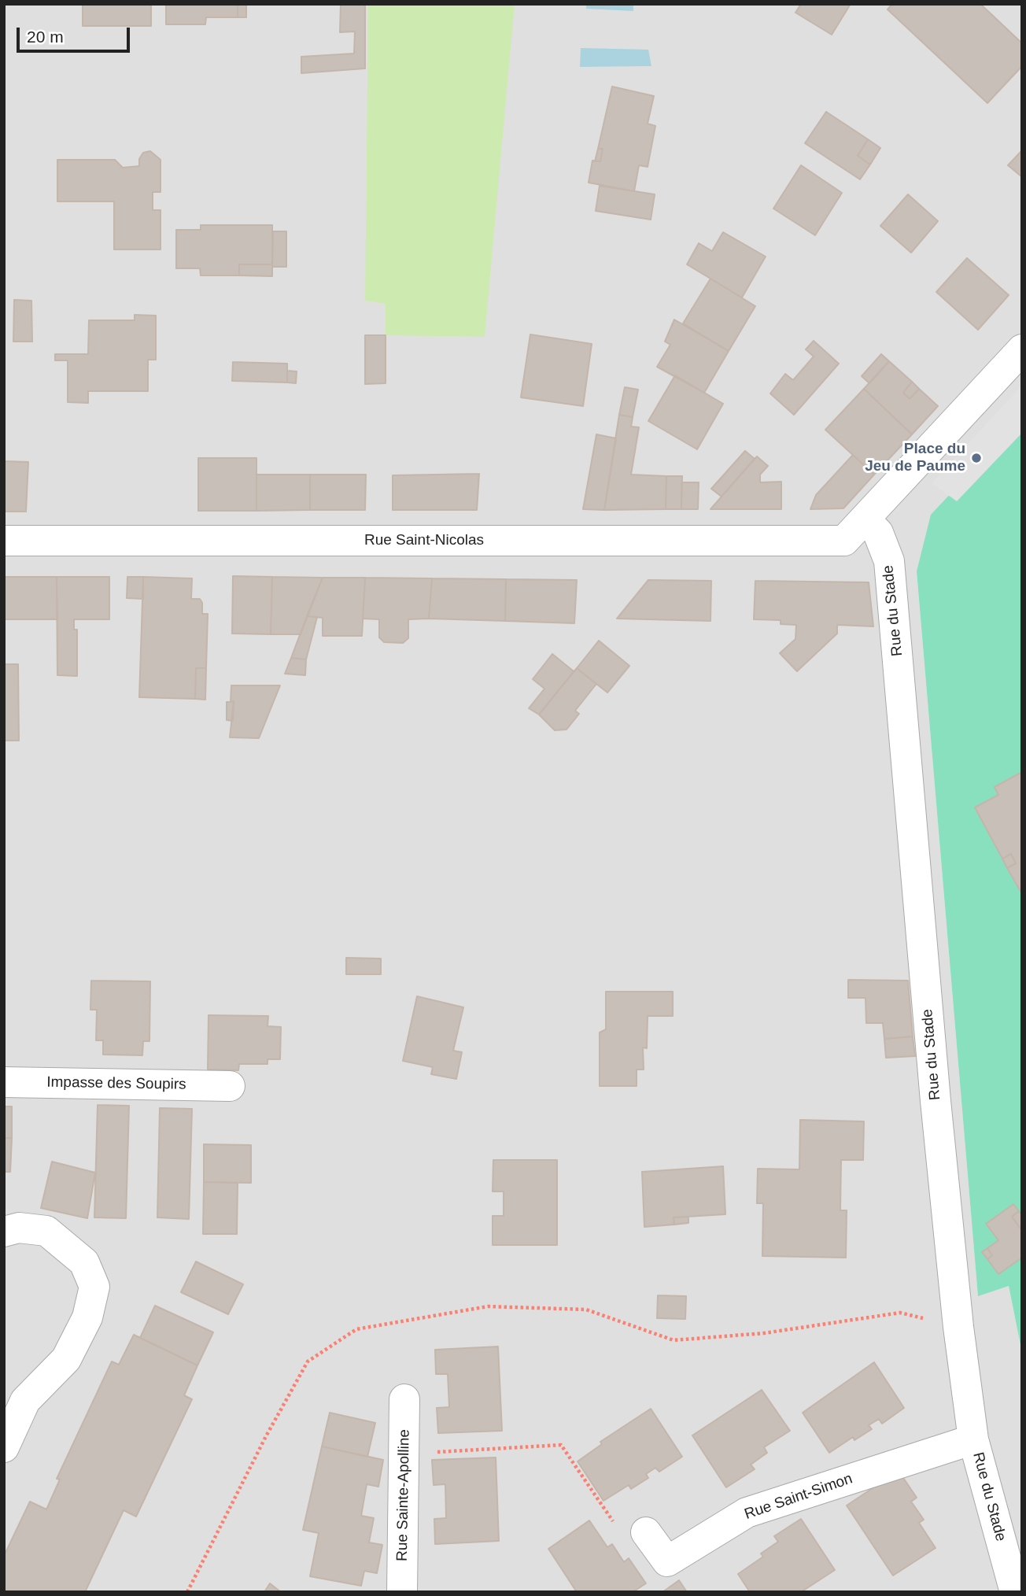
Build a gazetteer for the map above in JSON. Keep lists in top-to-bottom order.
{
  "streets": {
    "street": [
      "Rue Saint-Nicolas",
      "Rue du Stade",
      "Impasse des Soupirs",
      "Rue Sainte-Apolline",
      "Rue Saint-Simon"
    ]
  },
  "crossings": [
    ["Rue Saint-Nicolas", "Rue du Stade"],
    ["Rue du Stade", "Rue Saint-Simon"]
  ],
  "places": ["Place du Jeu de Paume"],
  "scale_bar": "20 m"
}
